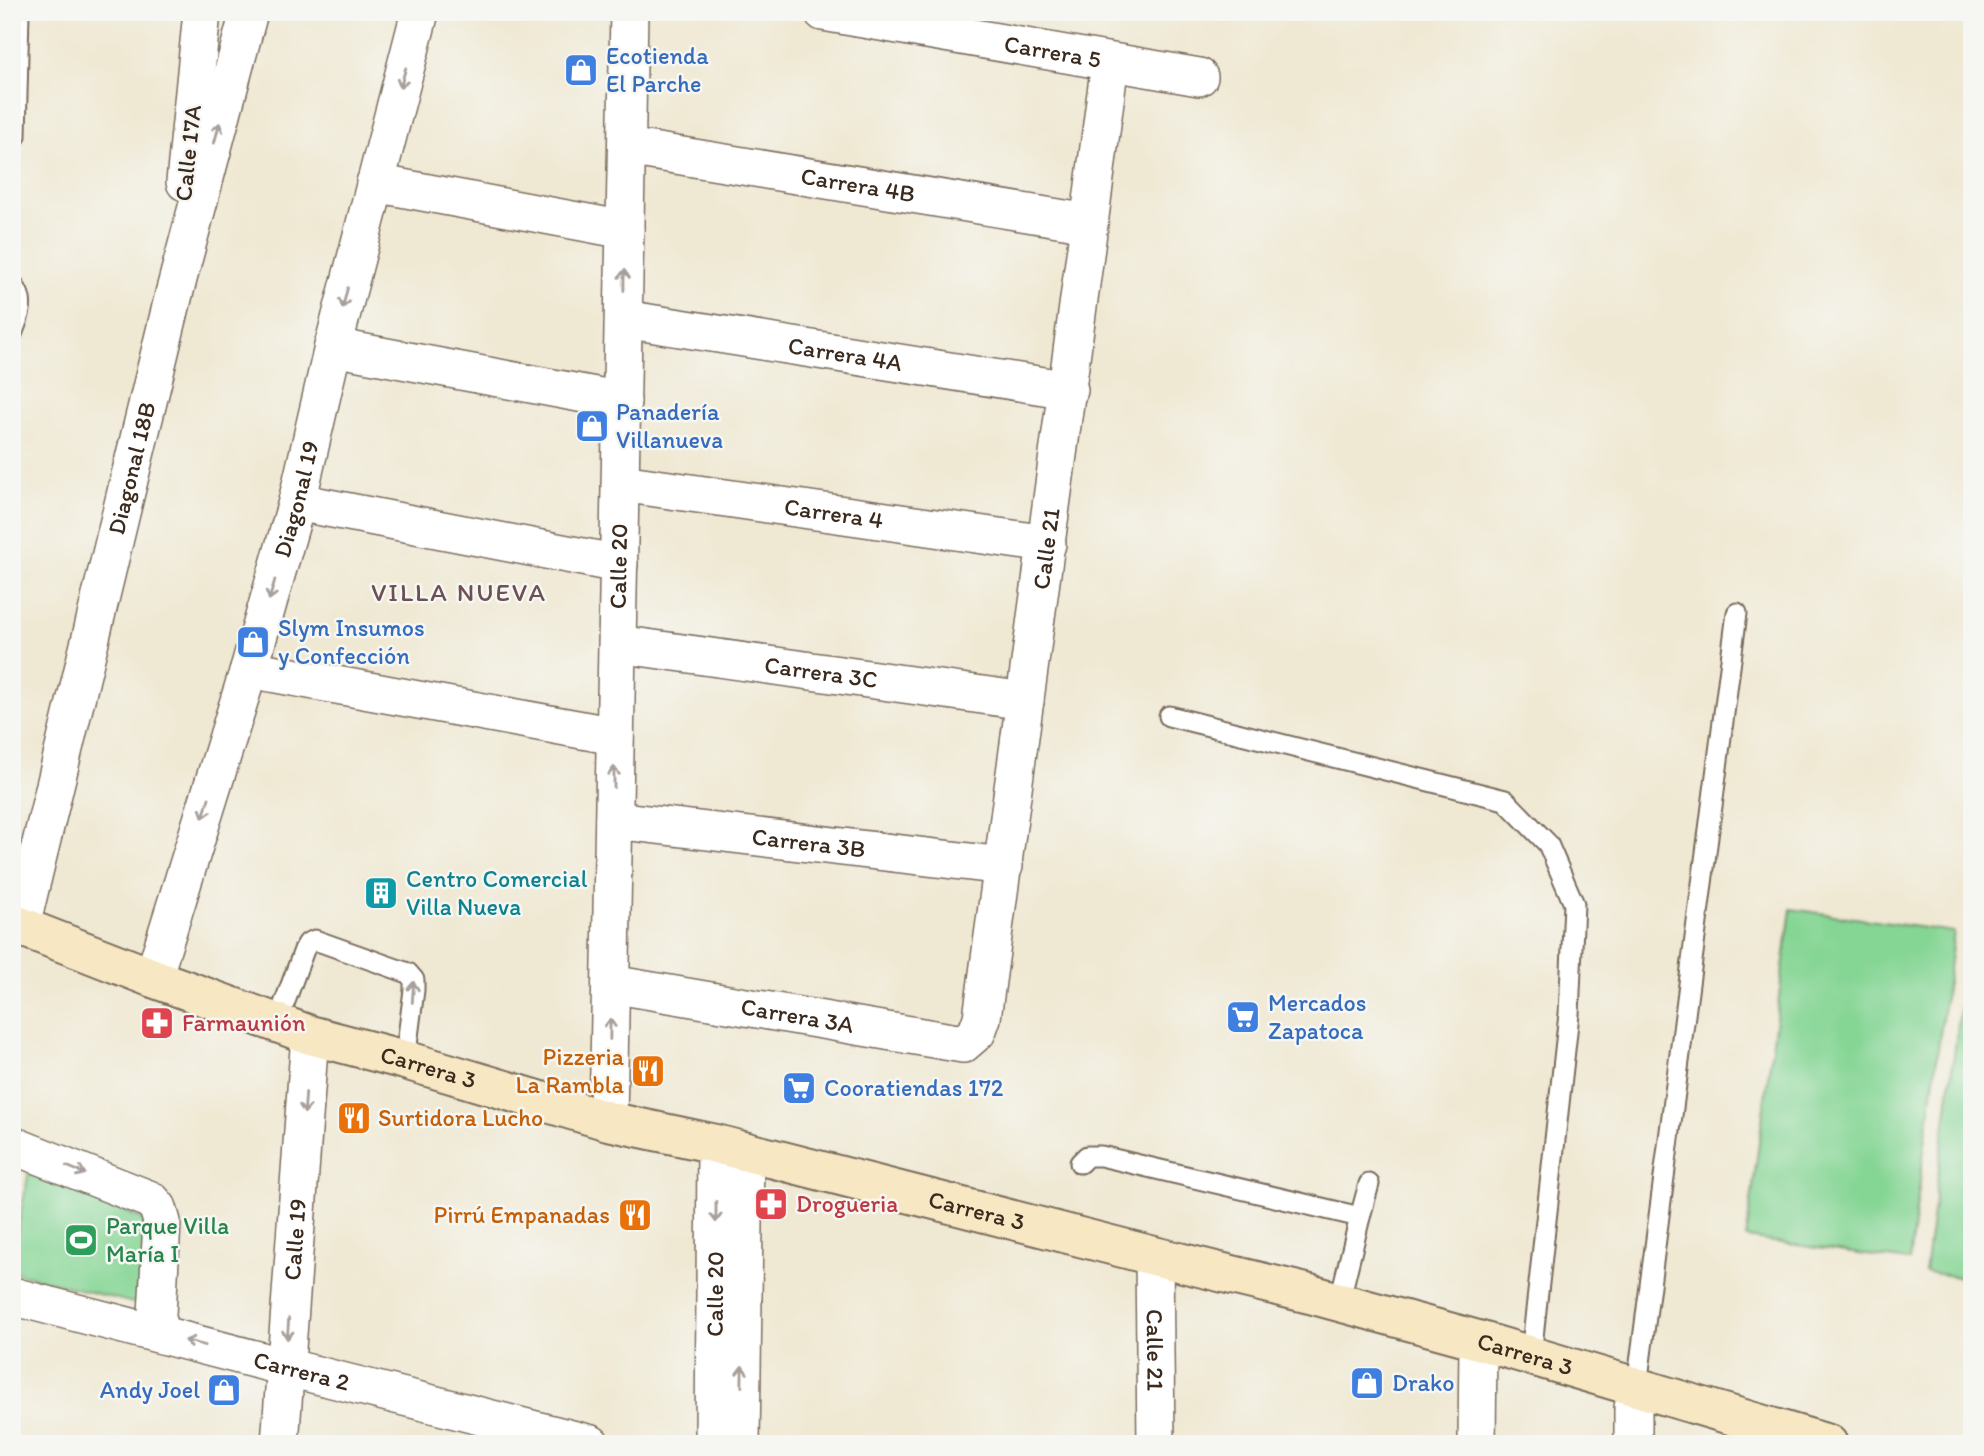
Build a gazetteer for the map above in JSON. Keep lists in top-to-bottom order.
{
  "streets": {
    "main road": ["Carrera 3"],
    "street": [
      "Carrera 5",
      "Calle 17A",
      "Carrera 4B",
      "Carrera 4A",
      "Diagonal 18B",
      "Diagonal 19",
      "Carrera 4",
      "Calle 21",
      "Calle 20",
      "Carrera 3C",
      "Carrera 3B",
      "Carrera 3A",
      "Calle 19",
      "Carrera 2"
    ]
  },
  "crossings": [
    ["Carrera 5", "Calle 21"],
    ["Calle 17A", "Diagonal 18B"],
    ["Carrera 4B", "Calle 21"],
    ["Carrera 4B", "Calle 20"],
    ["Carrera 4A", "Calle 21"],
    ["Carrera 4A", "Calle 20"],
    ["Diagonal 18B", "Carrera 3"],
    ["Diagonal 19", "Carrera 3"],
    ["Carrera 4", "Calle 21"],
    ["Carrera 4", "Calle 20"],
    ["Calle 21", "Carrera 3C"],
    ["Calle 21", "Carrera 3B"],
    ["Calle 21", "Carrera 3A"],
    ["Calle 21", "Carrera 3"],
    ["Calle 20", "Carrera 3C"],
    ["Calle 20", "Carrera 3B"],
    ["Calle 20", "Carrera 3A"],
    ["Calle 20", "Carrera 3"],
    ["Carrera 3", "Calle 19"],
    ["Calle 19", "Carrera 2"]
  ],
  "one_way": ["Diagonal 19", "Calle 19"],
  "districts": ["VILLA NUEVA"],
  "places": {
    "shop": [
      "Ecotienda El Parche",
      "Panadería Villanueva",
      "Slym Insumos y Confección",
      "Drako",
      "Andy Joel"
    ],
    "building": ["Centro Comercial Villa Nueva"],
    "supermarket": ["Mercados Zapatoca", "Cooratiendas 172"],
    "pharmacy": ["Farmaunión", "Drogueria"],
    "restaurant": ["Pizzeria La Rambla", "Surtidora Lucho", "Pirrú Empanadas"],
    "sports": ["Parque Villa María I"]
  }
}
